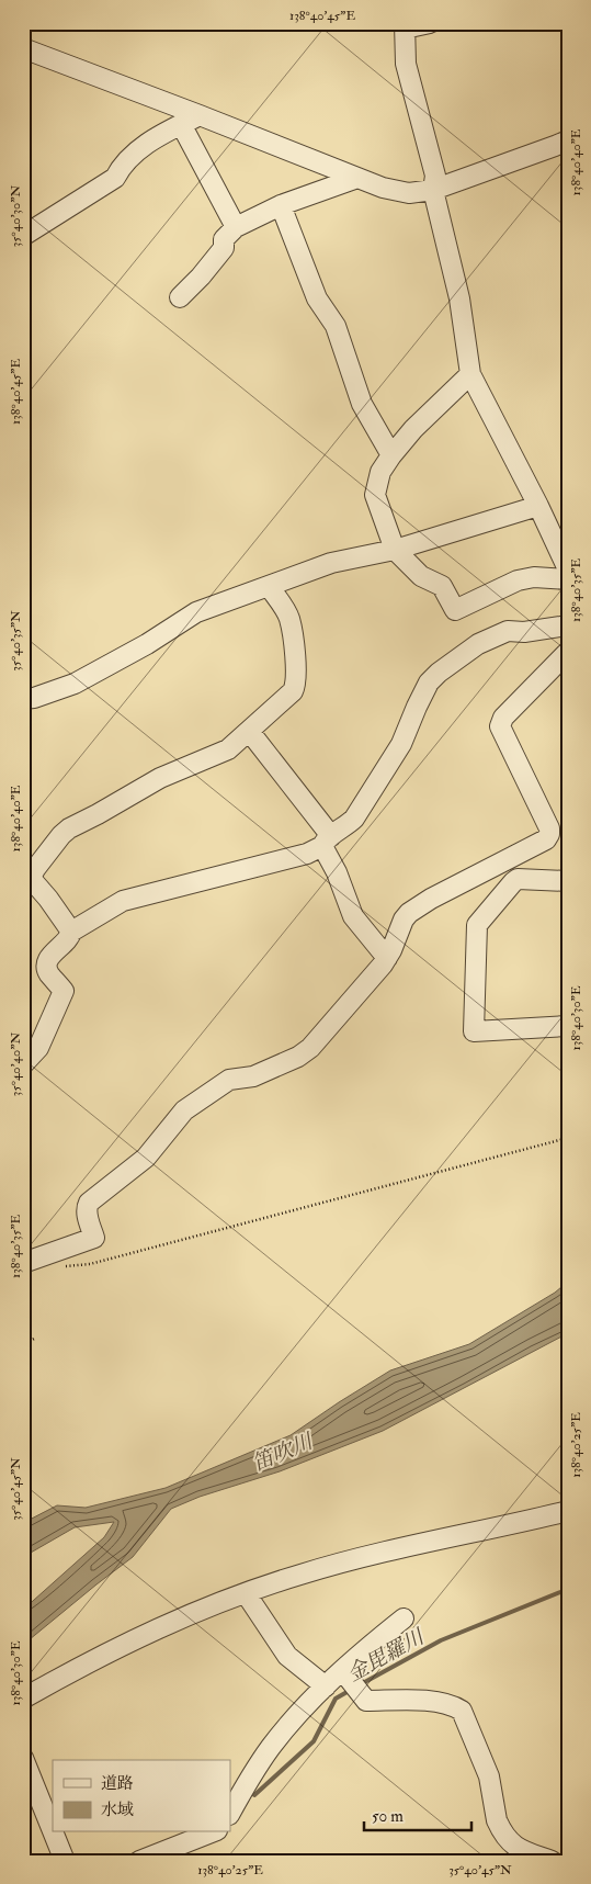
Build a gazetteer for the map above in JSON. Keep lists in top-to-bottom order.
{
  "water": ["笛吹川", "金毘羅川"],
  "legend": ["道路", "水域"],
  "scale_bar": "50 m",
  "coordinates": [
    "138°40'45\"E",
    "138°40'40\"E",
    "35°40'30\"N",
    "138°40'35\"E",
    "35°40'35\"N",
    "138°40'30\"E",
    "35°40'40\"N",
    "138°40'25\"E",
    "35°40'45\"N"
  ]
}
